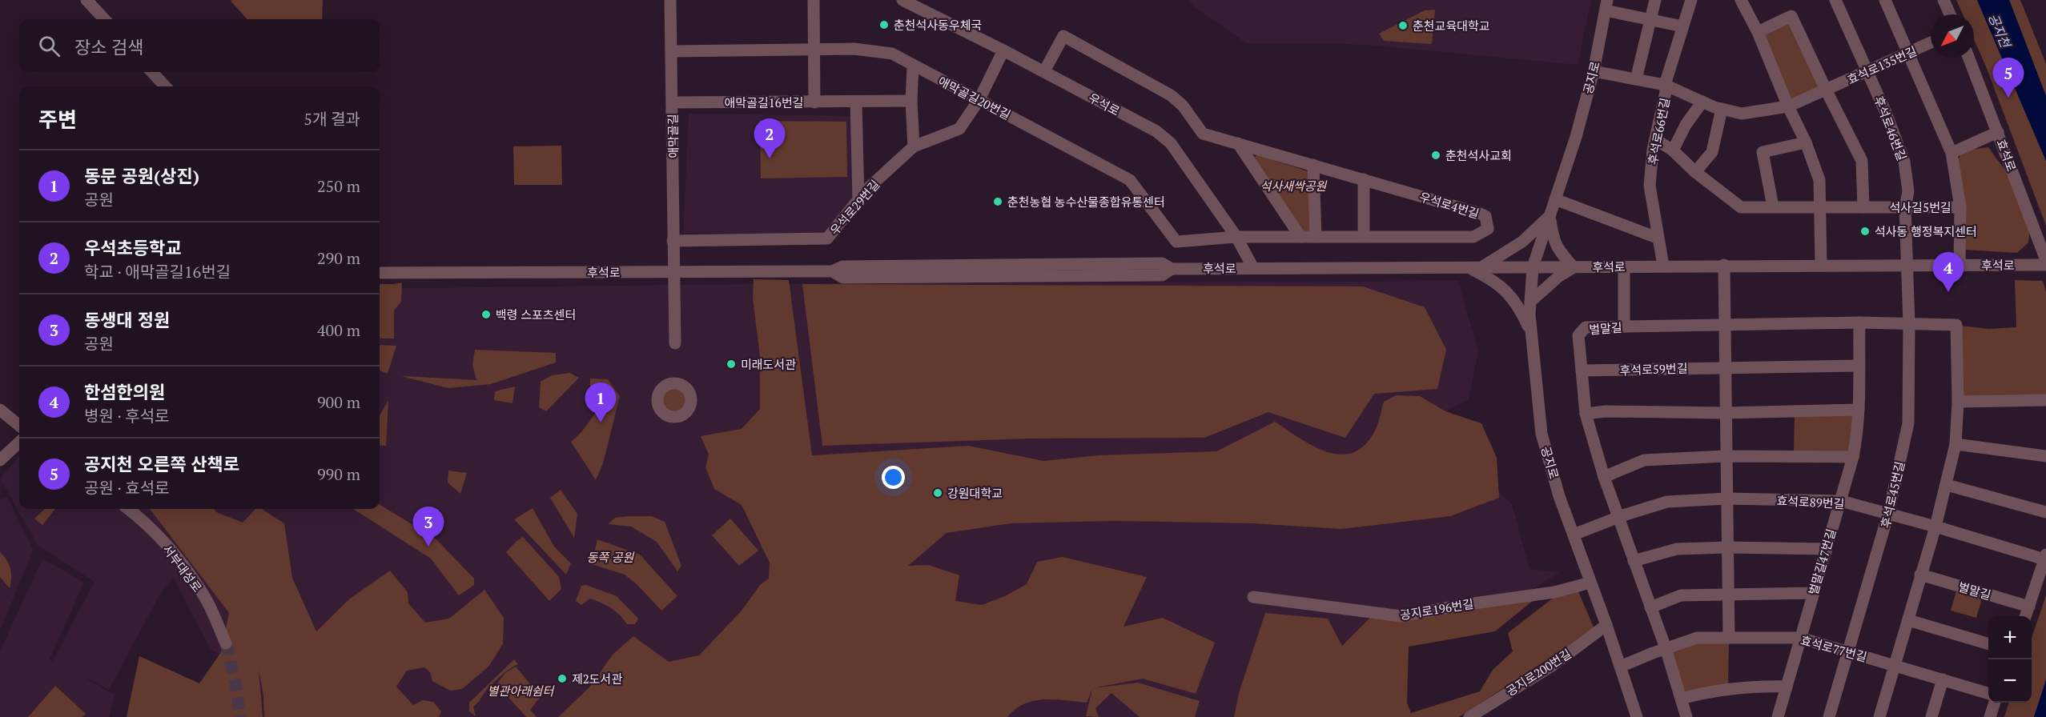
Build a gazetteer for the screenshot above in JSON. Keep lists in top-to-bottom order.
{
  "streets": {
    "street": [
      "효석로135번길",
      "공지로",
      "애막골길20번길",
      "애막골길16번길",
      "우석로",
      "후석로46번길",
      "후석로66번길",
      "애막골길",
      "효석로",
      "우석로4번길",
      "우석로29번길",
      "석사길5번길",
      "후석로",
      "벌말길",
      "후석로59번길",
      "후석로45번길",
      "효석로89번길",
      "벌말길47번길",
      "서부대성로",
      "공지로196번길",
      "효석로77번길",
      "공지로200번길"
    ]
  },
  "crossings": [
    ["효석로135번길", "공지로"],
    ["효석로135번길", "후석로46번길"],
    ["효석로135번길", "후석로66번길"],
    ["효석로135번길", "석사길5번길"],
    ["공지로", "후석로66번길"],
    ["공지로", "후석로"],
    ["공지로", "효석로89번길"],
    ["공지로", "공지로196번길"],
    ["공지로", "효석로77번길"],
    ["공지로", "공지로200번길"],
    ["애막골길20번길", "우석로"],
    ["애막골길20번길", "애막골길"],
    ["애막골길20번길", "우석로4번길"],
    ["애막골길20번길", "우석로29번길"],
    ["애막골길16번길", "애막골길"],
    ["우석로", "우석로4번길"],
    ["우석로", "우석로29번길"],
    ["우석로", "후석로"],
    ["후석로46번길", "석사길5번길"],
    ["후석로46번길", "후석로"],
    ["후석로46번길", "후석로45번길"],
    ["후석로66번길", "석사길5번길"],
    ["후석로66번길", "후석로"],
    ["애막골길", "우석로29번길"],
    ["애막골길", "후석로"],
    ["후석로", "후석로45번길"],
    ["벌말길", "후석로59번길"],
    ["벌말길", "후석로45번길"],
    ["벌말길", "효석로89번길"],
    ["벌말길", "벌말길47번길"],
    ["벌말길", "효석로77번길"],
    ["후석로59번길", "벌말길47번길"],
    ["후석로45번길", "효석로89번길"],
    ["후석로45번길", "효석로77번길"],
    ["효석로89번길", "벌말길47번길"],
    ["벌말길47번길", "효석로77번길"]
  ],
  "water": ["공지천"],
  "parks": ["석사새싹공원", "동쪽 공원", "별관아래쉼터"],
  "places": [
    "춘천석사동우체국",
    "춘천교육대학교",
    "춘천석사교회",
    "춘천농협 농수산물종합유통센터",
    "석사동 행정복지센터",
    "백령 스포츠센터",
    "미래도서관",
    "강원대학교",
    "제2도서관"
  ],
  "north": "bottom left",
  "page": {
    "search": "장소 검색",
    "pins": [
      "5",
      "2",
      "4",
      "1",
      "3"
    ],
    "heading": ["주변", "5개 결과"],
    "list": [
      {
        "mark": "1",
        "name": "동문 공원(상진)",
        "note": "공원",
        "value": "250 m"
      },
      {
        "mark": "2",
        "name": "우석초등학교",
        "note": "학교 · 애막골길16번길",
        "value": "290 m"
      },
      {
        "mark": "3",
        "name": "동생대 정원",
        "note": "공원",
        "value": "400 m"
      },
      {
        "mark": "4",
        "name": "한섬한의원",
        "note": "병원 · 후석로",
        "value": "900 m"
      },
      {
        "mark": "5",
        "name": "공지천 오른쪽 산책로",
        "note": "공원 · 효석로",
        "value": "990 m"
      }
    ],
    "map_buttons": ["+", "−"]
  }
}
